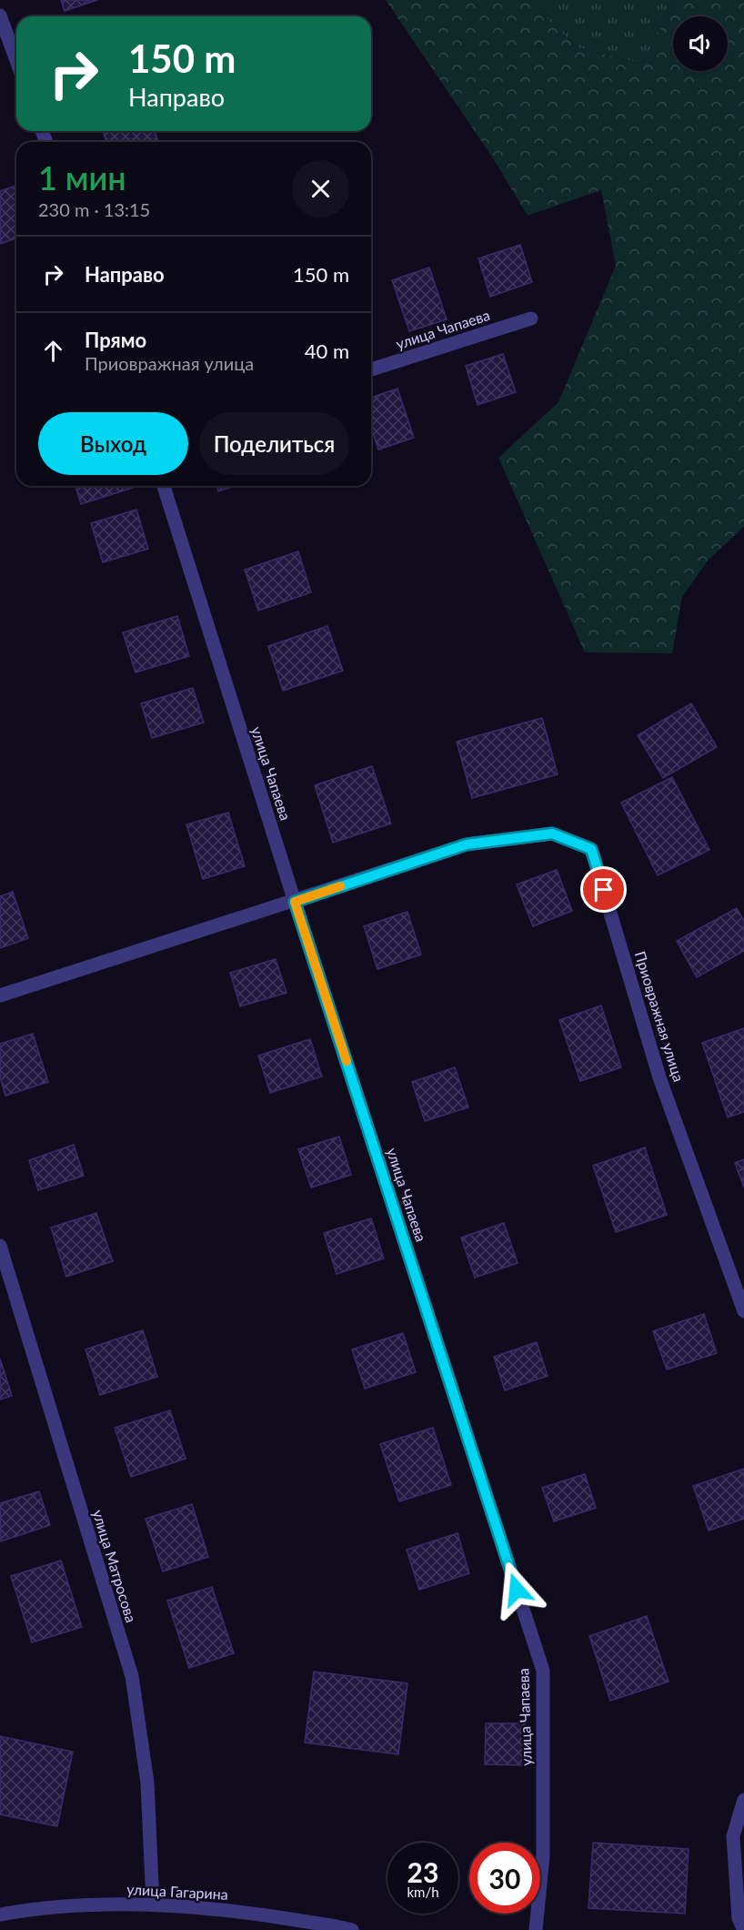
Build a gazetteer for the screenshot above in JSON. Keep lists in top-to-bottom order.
{
  "streets": {
    "street": [
      "улица Чапаева",
      "Приовражная улица",
      "улица Матросова",
      "улица Гагарина"
    ]
  },
  "crossings": [
    ["улица Чапаева", "Приовражная улица"],
    ["улица Матросова", "улица Гагарина"]
  ],
  "page": {
    "turn": ["150 m", "Направо"],
    "heading": ["1 мин", "230 m · 13:15"],
    "list": [
      {
        "name": "Направо",
        "value": "150 m"
      },
      {
        "name": "Прямо",
        "note": "Приовражная улица",
        "value": "40 m"
      }
    ],
    "buttons": ["Выход", "Поделиться"],
    "speed": "23 km/h",
    "limit": "30"
  }
}
